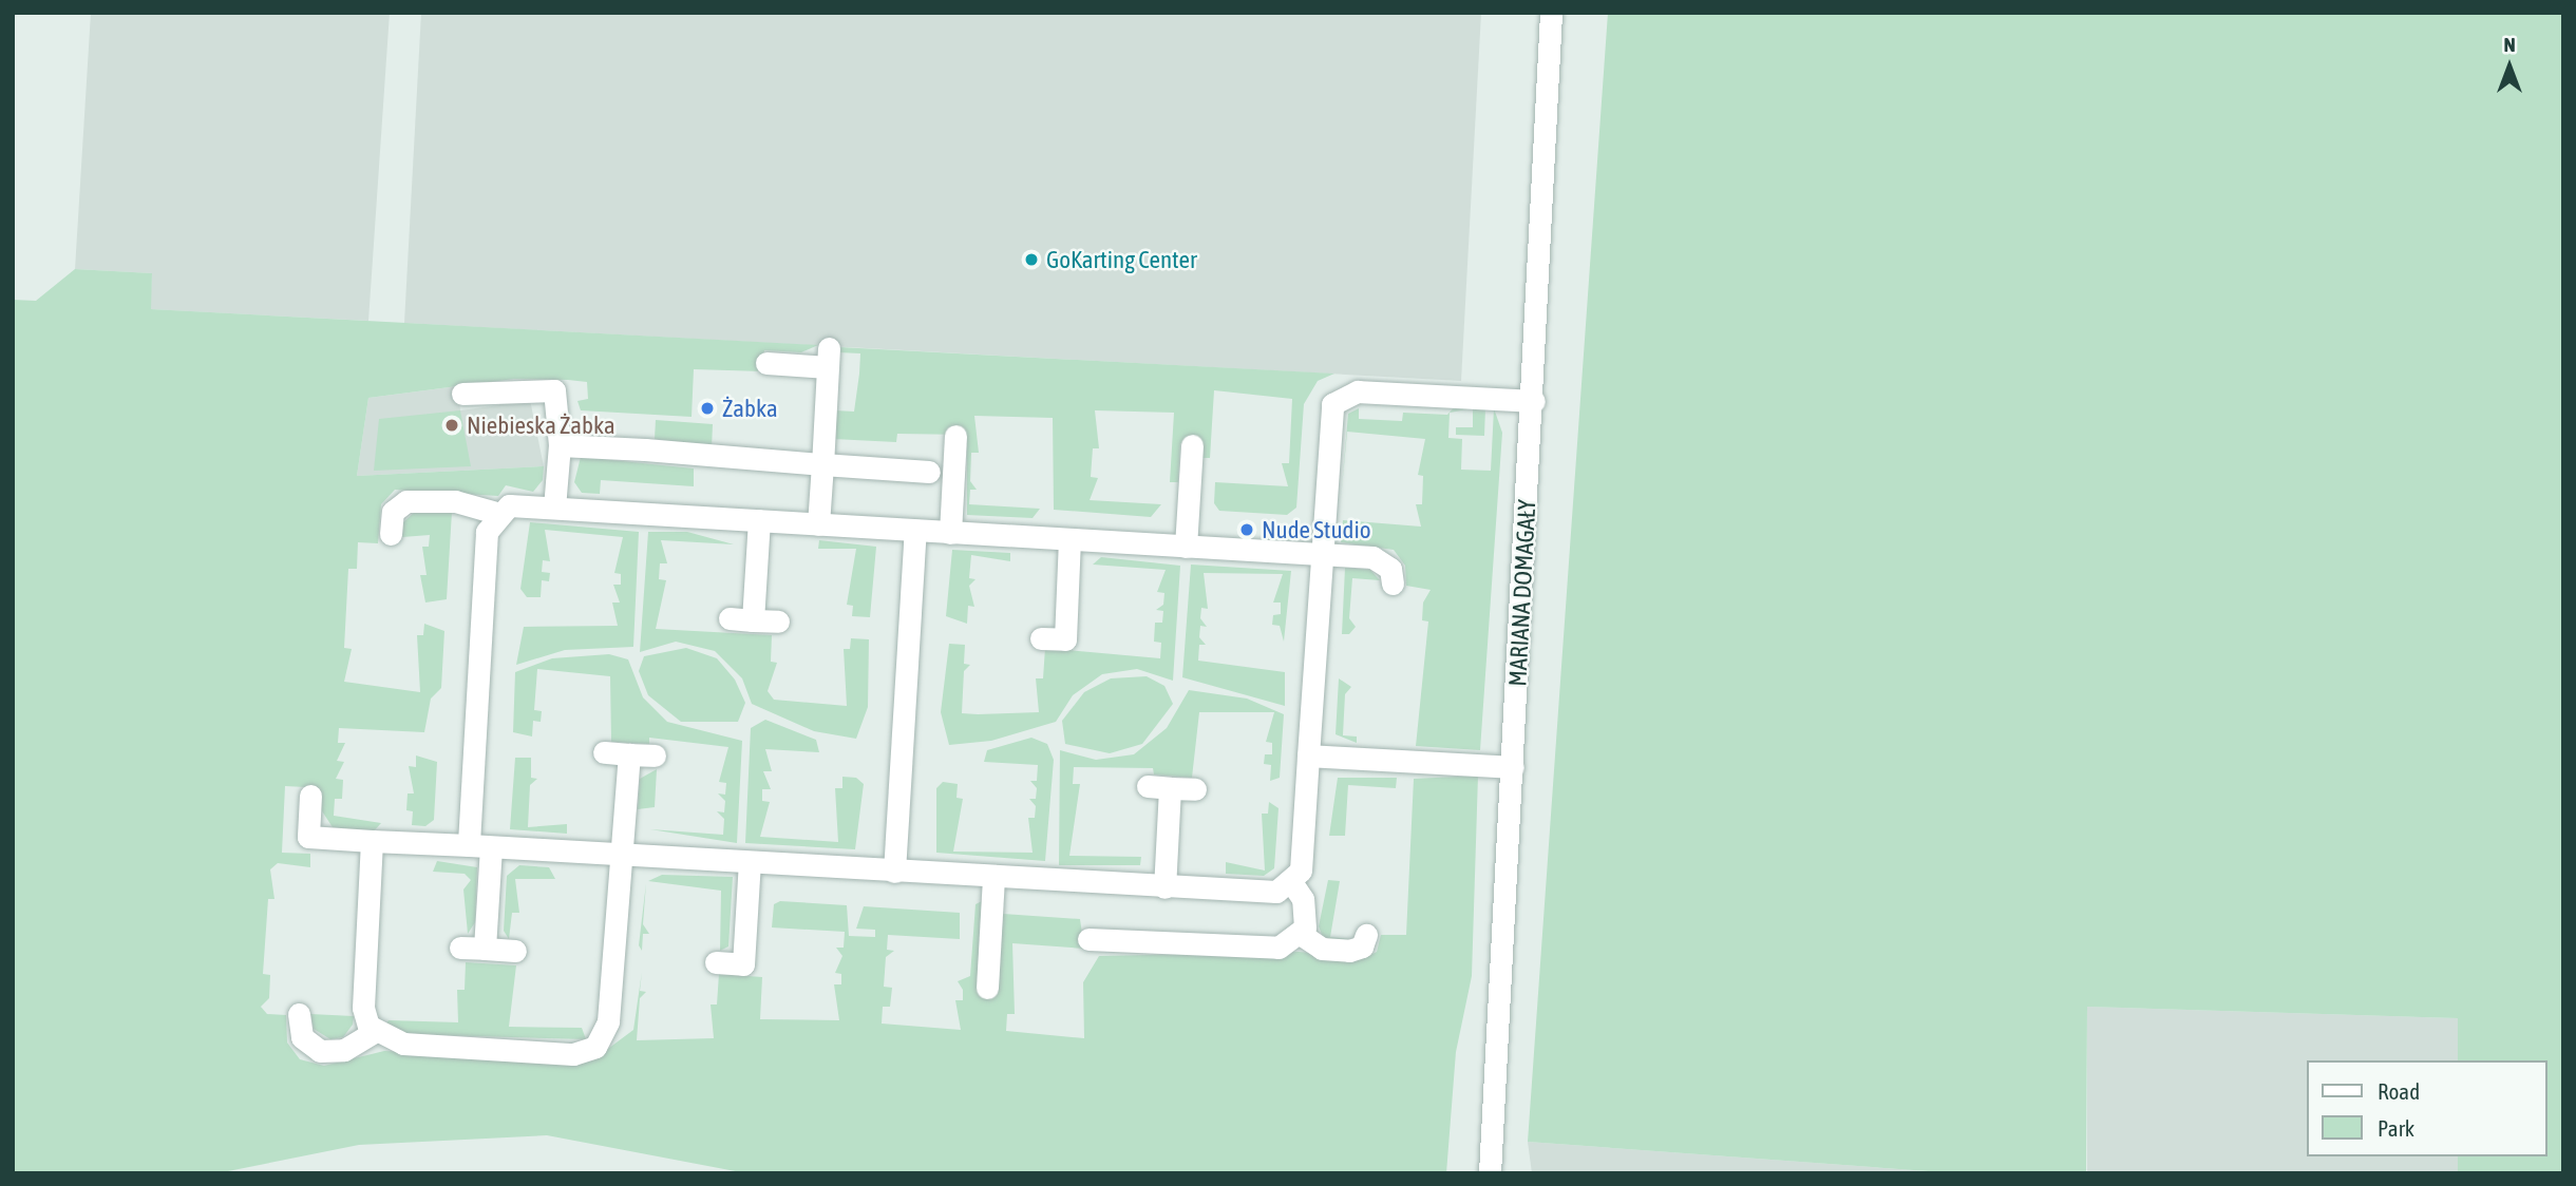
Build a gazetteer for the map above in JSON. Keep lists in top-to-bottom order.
{
  "streets": {
    "street": ["MARIANA DOMAGAŁY"]
  },
  "places": [
    "GoKarting Center",
    "Żabka",
    "Niebieska Żabka",
    "Nude Studio"
  ],
  "legend": ["Road", "Park"],
  "north": "top"
}
